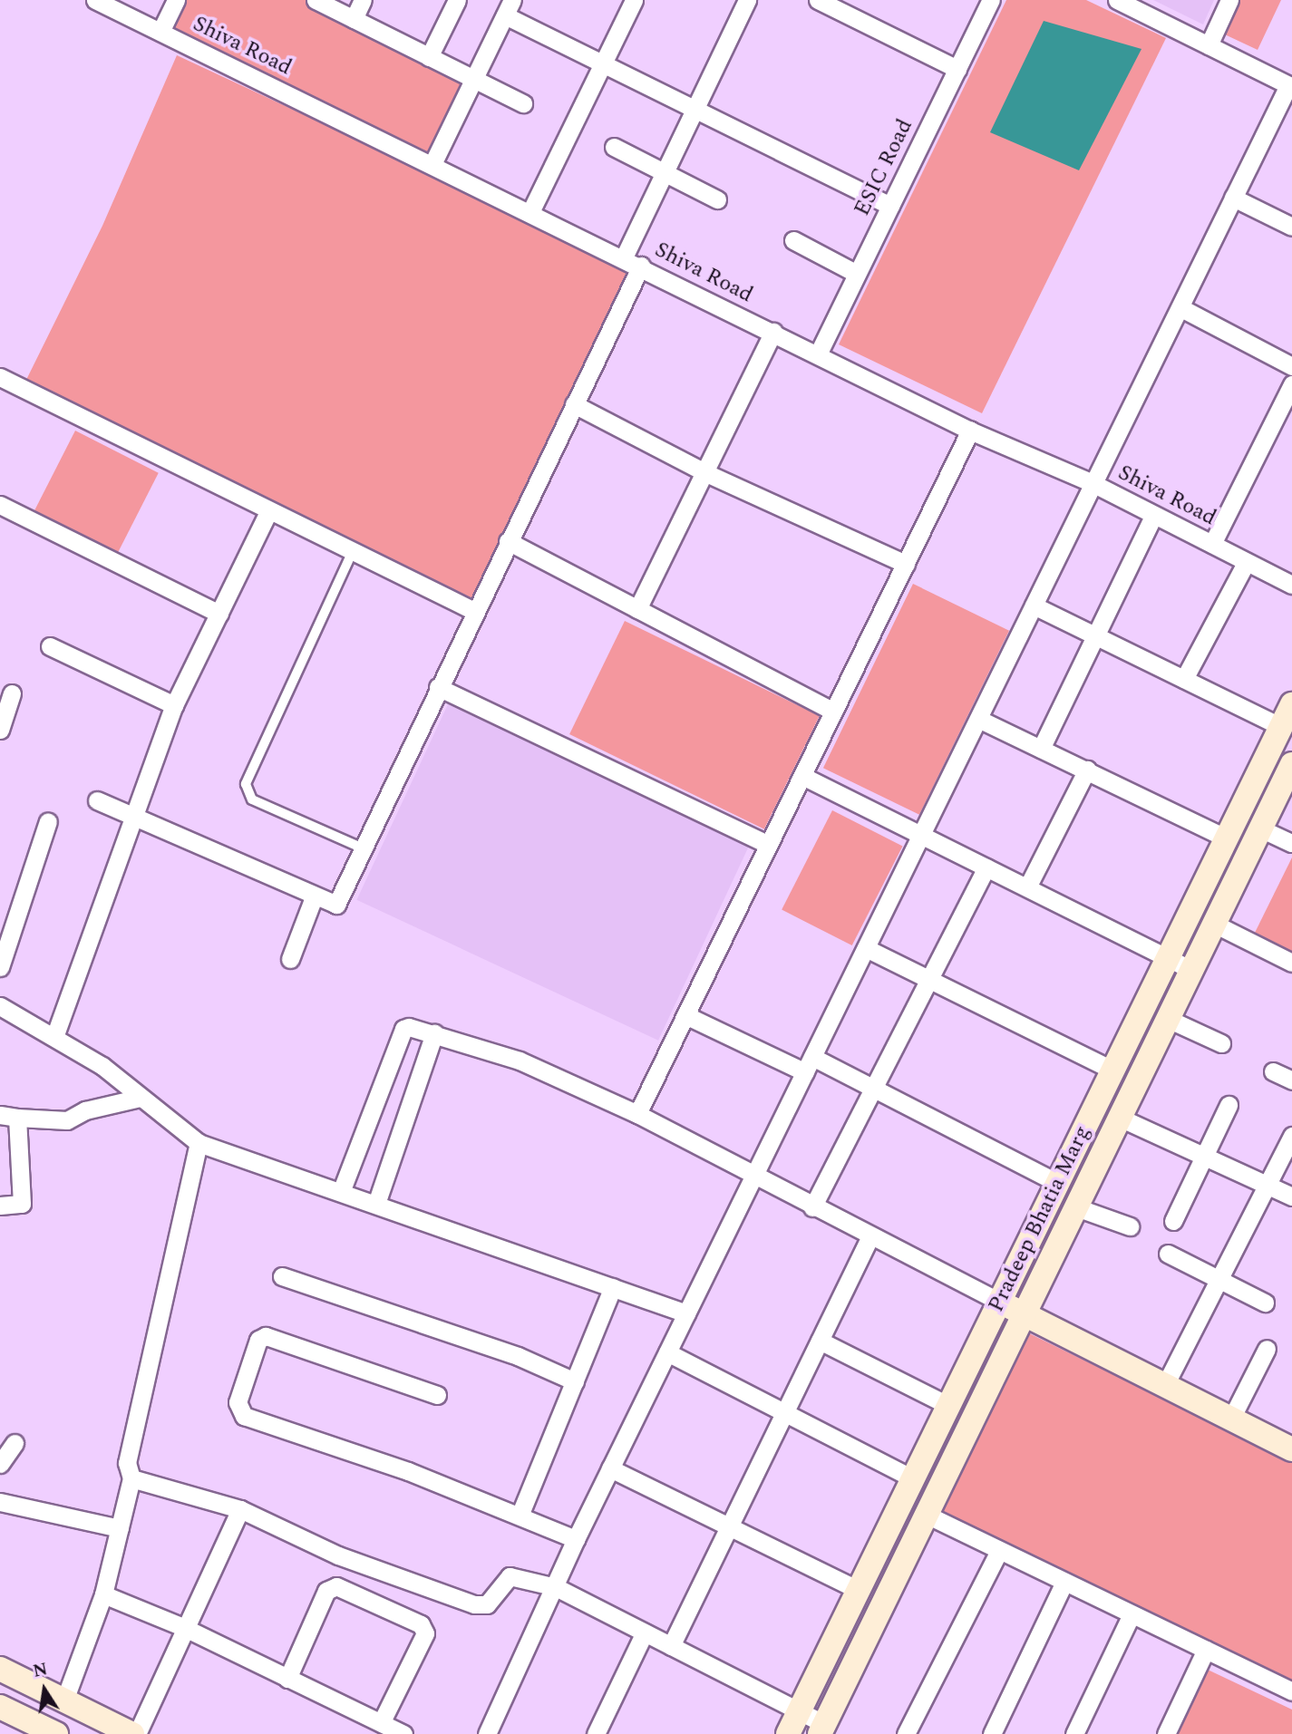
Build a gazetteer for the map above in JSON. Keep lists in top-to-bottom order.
{
  "streets": {
    "street": ["Shiva Road", "ESIC Road", "Pradeep Bhatia Marg"]
  },
  "crossings": [
    ["Shiva Road", "ESIC Road"]
  ],
  "north": "top"
}
